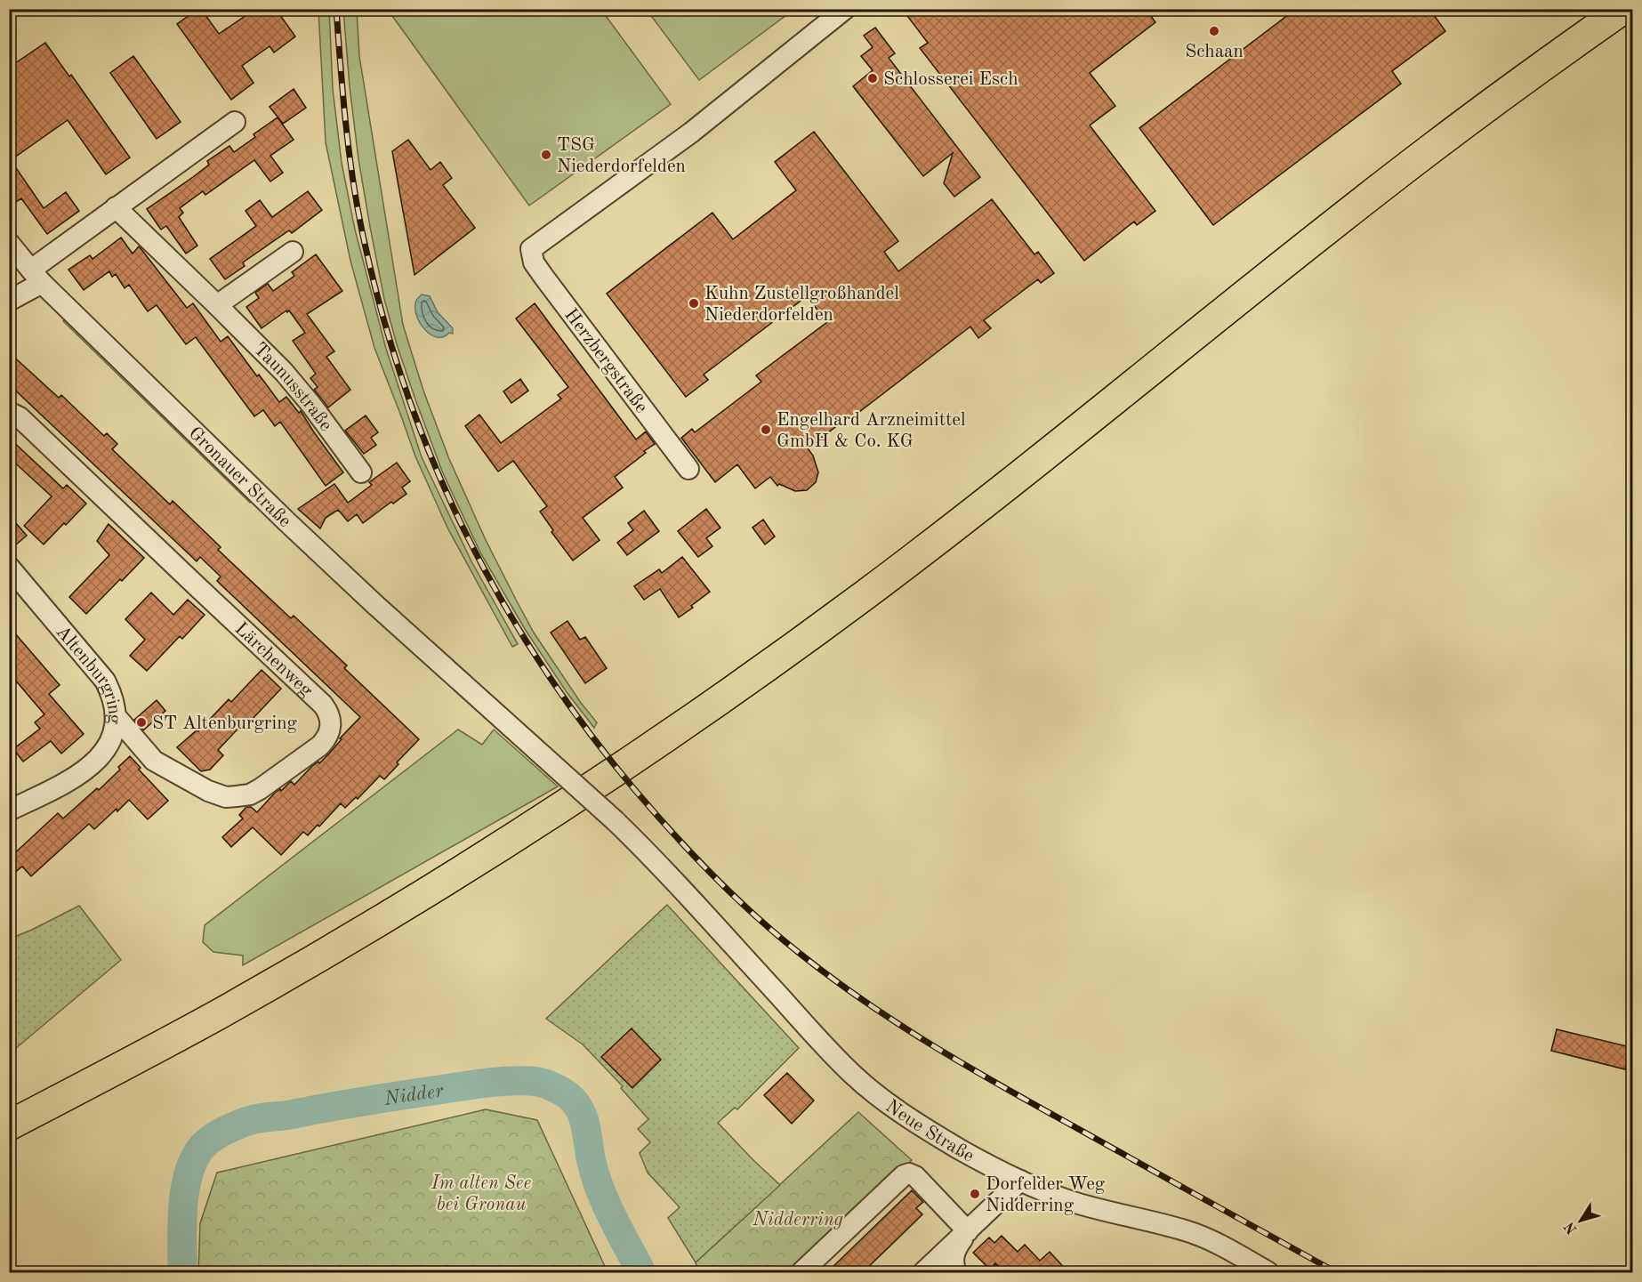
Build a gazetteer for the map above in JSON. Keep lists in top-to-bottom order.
{
  "streets": {
    "street": [
      "Herzbergstraße",
      "Taunusstraße",
      "Gronauer Straße",
      "Lärchenweg",
      "Altenburgring",
      "Neue Straße"
    ]
  },
  "crossings": [
    ["Gronauer Straße", "Neue Straße"],
    ["Lärchenweg", "Altenburgring"]
  ],
  "water": ["Nidder"],
  "parks": ["Im alten See bei Gronau", "Nidderring"],
  "places": [
    "Schaan",
    "Schlosserei Esch",
    "TSG Niederdorfelden",
    "Kuhn Zustellgroßhandel Niederdorfelden",
    "Engelhard Arzneimittel GmbH & Co. KG",
    "ST Altenburgring",
    "Dorfelder Weg Nidderring"
  ],
  "north": "bottom left"
}
